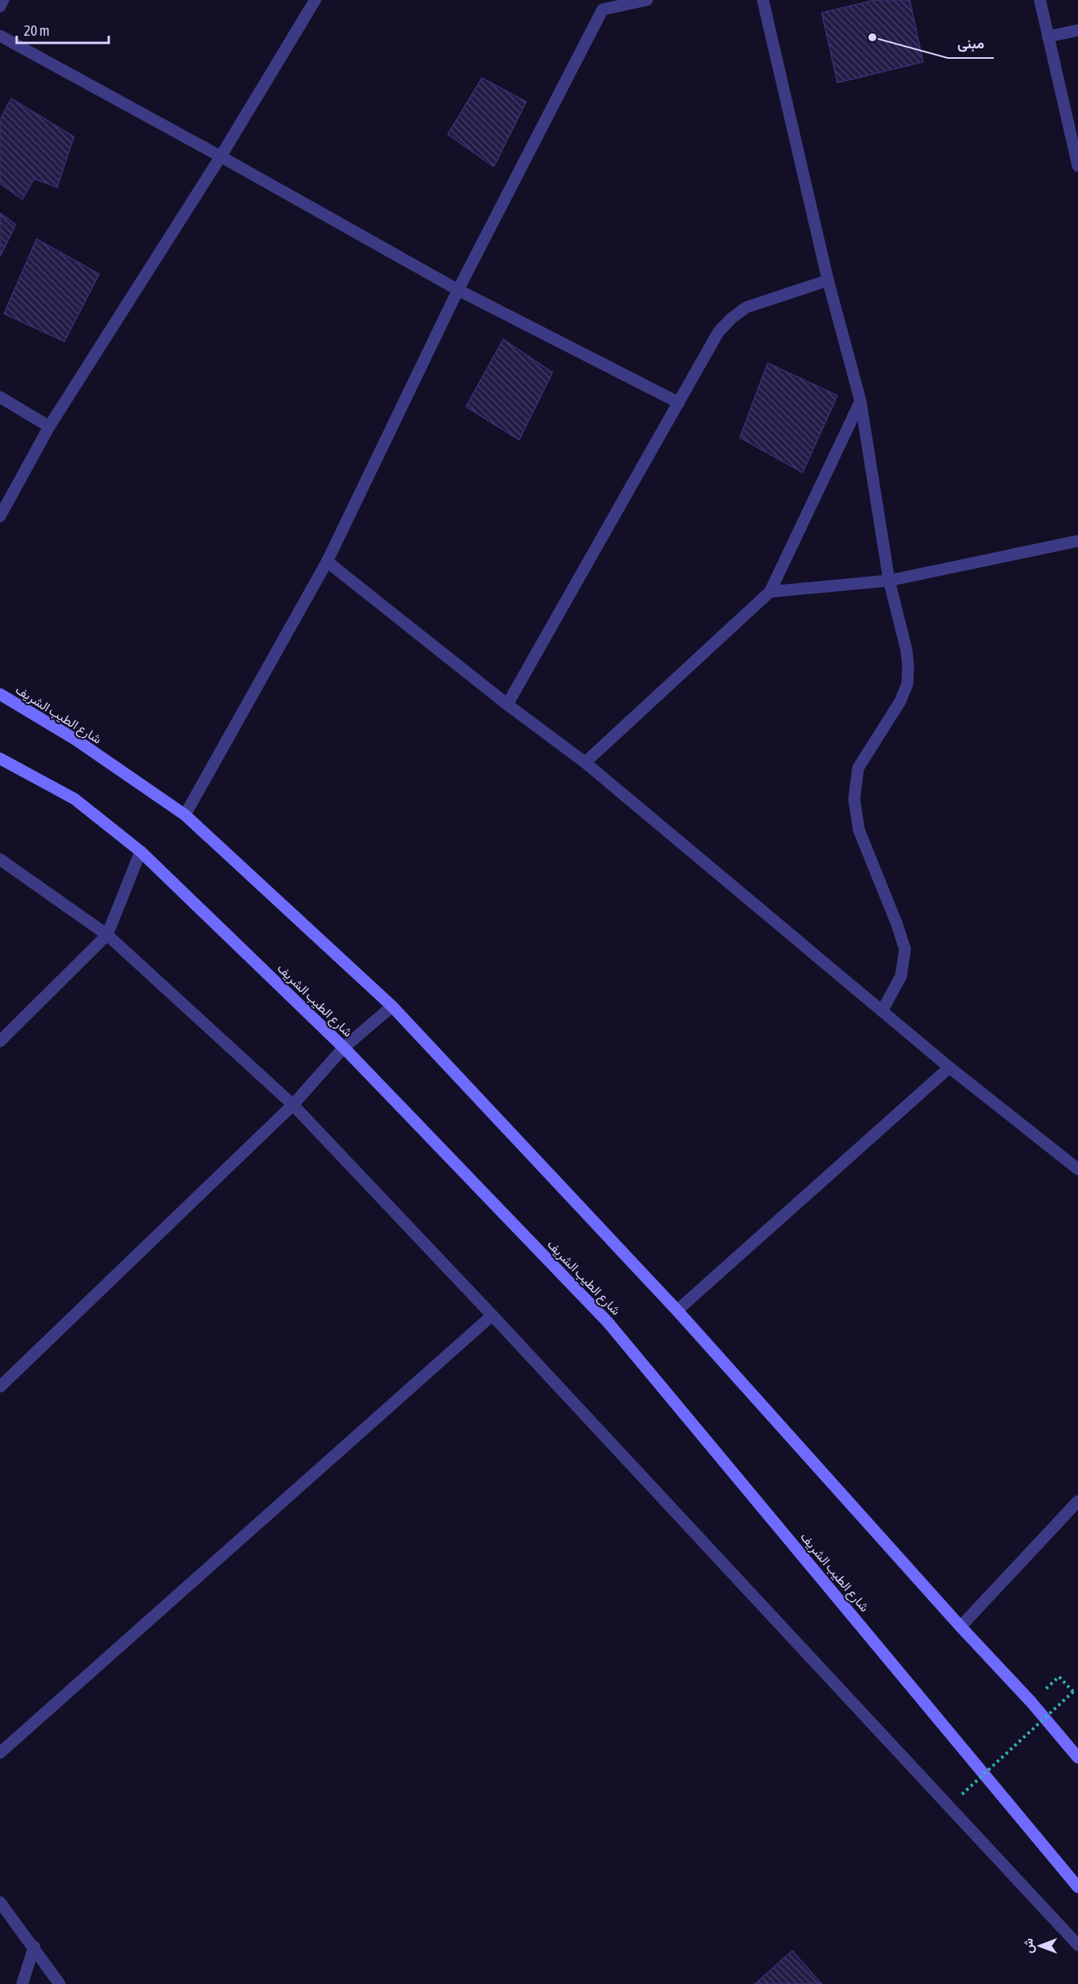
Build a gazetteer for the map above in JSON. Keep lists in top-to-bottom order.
{
  "streets": {
    "main road": ["شارع الطيب الشريف"]
  },
  "places": ["مبنى"],
  "scale_bar": "20 m",
  "north": "left"
}
